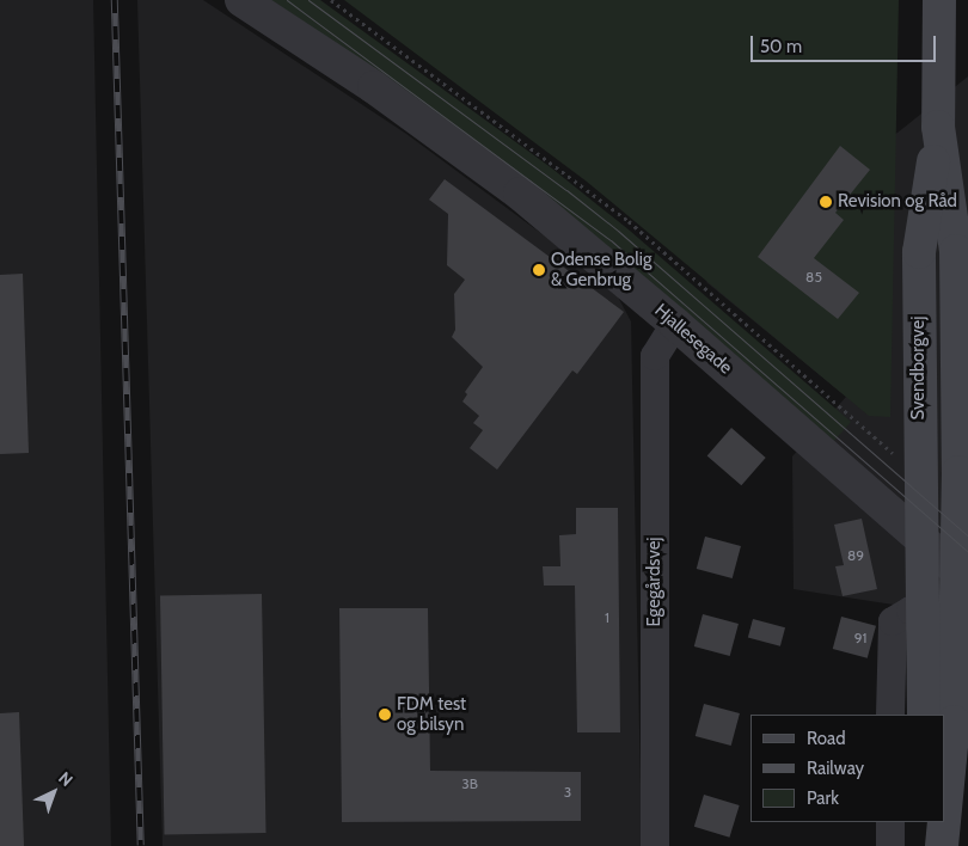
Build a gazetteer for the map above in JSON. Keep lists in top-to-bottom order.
{
  "streets": {
    "main road": ["Svendborgvej"],
    "street": ["Hjallesegade", "Egegårdsvej"]
  },
  "crossings": [
    ["Hjallesegade", "Svendborgvej"],
    ["Hjallesegade", "Egegårdsvej"]
  ],
  "places": ["Revision og Råd", "Odense Bolig & Genbrug", "FDM test og bilsyn"],
  "house_numbers": [
    "85",
    "89",
    "1",
    "91",
    "3B",
    "3"
  ],
  "legend": ["Road", "Railway", "Park"],
  "scale_bar": "50 m",
  "north": "top right"
}
